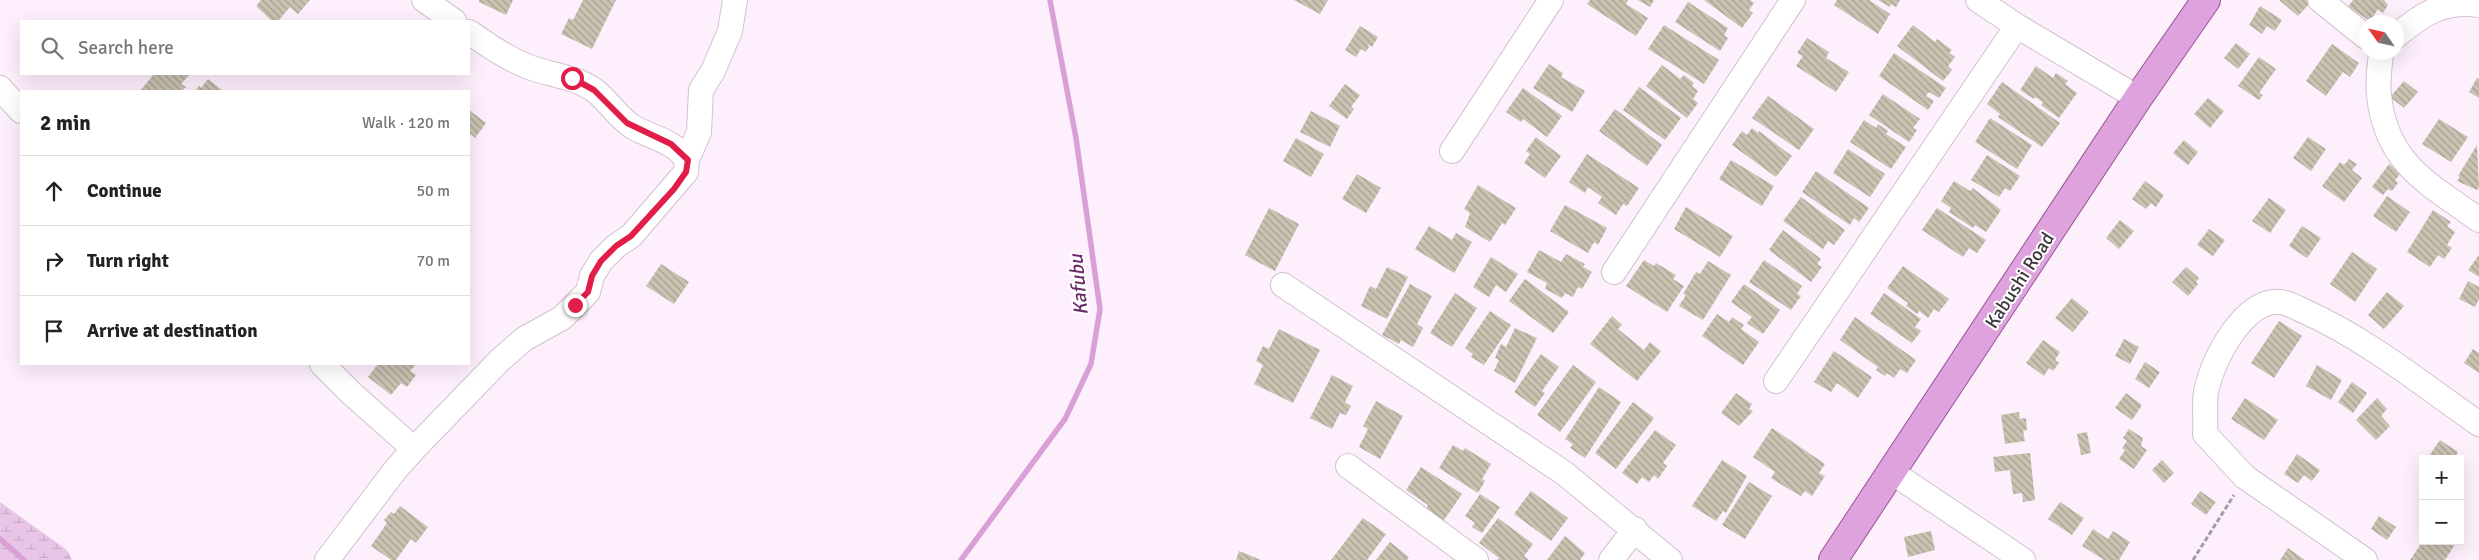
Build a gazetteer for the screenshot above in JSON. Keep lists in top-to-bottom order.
{
  "streets": {
    "main road": ["Kabushi Road"]
  },
  "water": ["Kafubu"],
  "north": "top left",
  "page": {
    "search": "Search here",
    "heading": ["2 min", "Walk · 120 m"],
    "list": [
      ["Continue", "50 m"],
      ["Turn right", "70 m"],
      "Arrive at destination"
    ],
    "map_buttons": ["+", "−"]
  }
}
